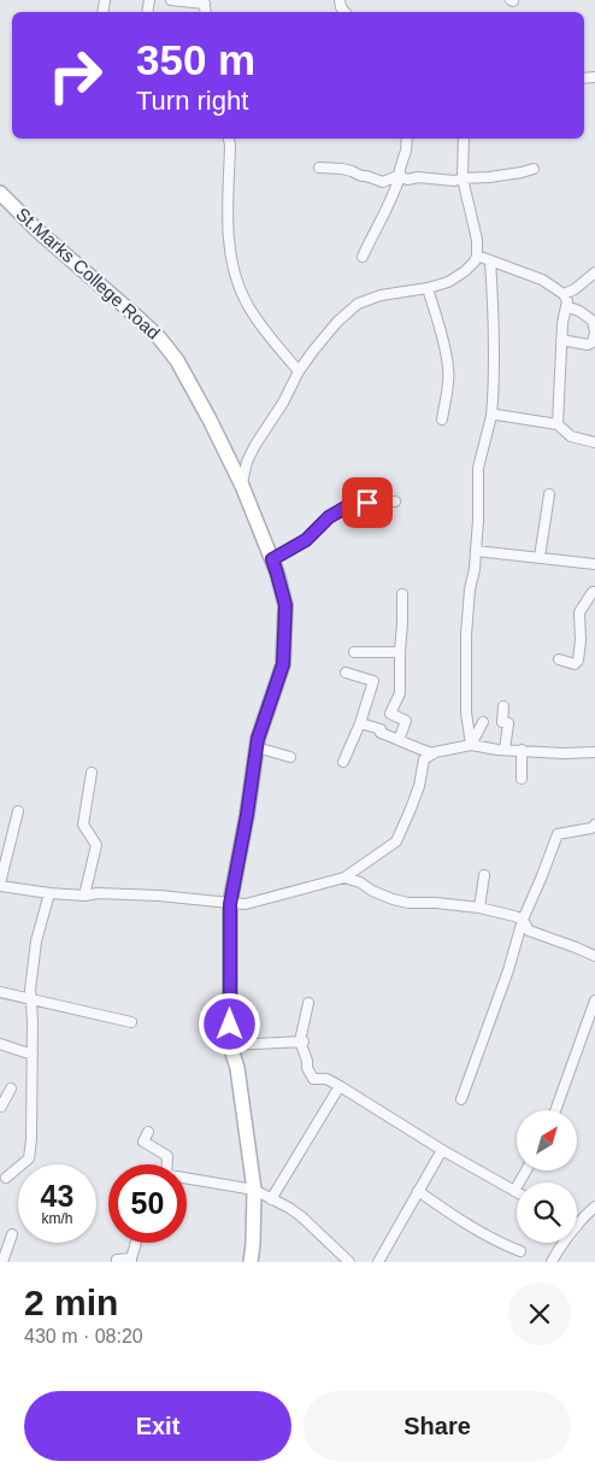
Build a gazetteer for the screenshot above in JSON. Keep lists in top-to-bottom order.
{
  "streets": {
    "main road": ["St.Marks College Road"]
  },
  "north": "top right",
  "page": {
    "turn": ["350 m", "Turn right"],
    "speed": "43 km/h",
    "limit": "50",
    "heading": ["2 min", "430 m · 08:20"],
    "buttons": ["Exit", "Share"]
  }
}
